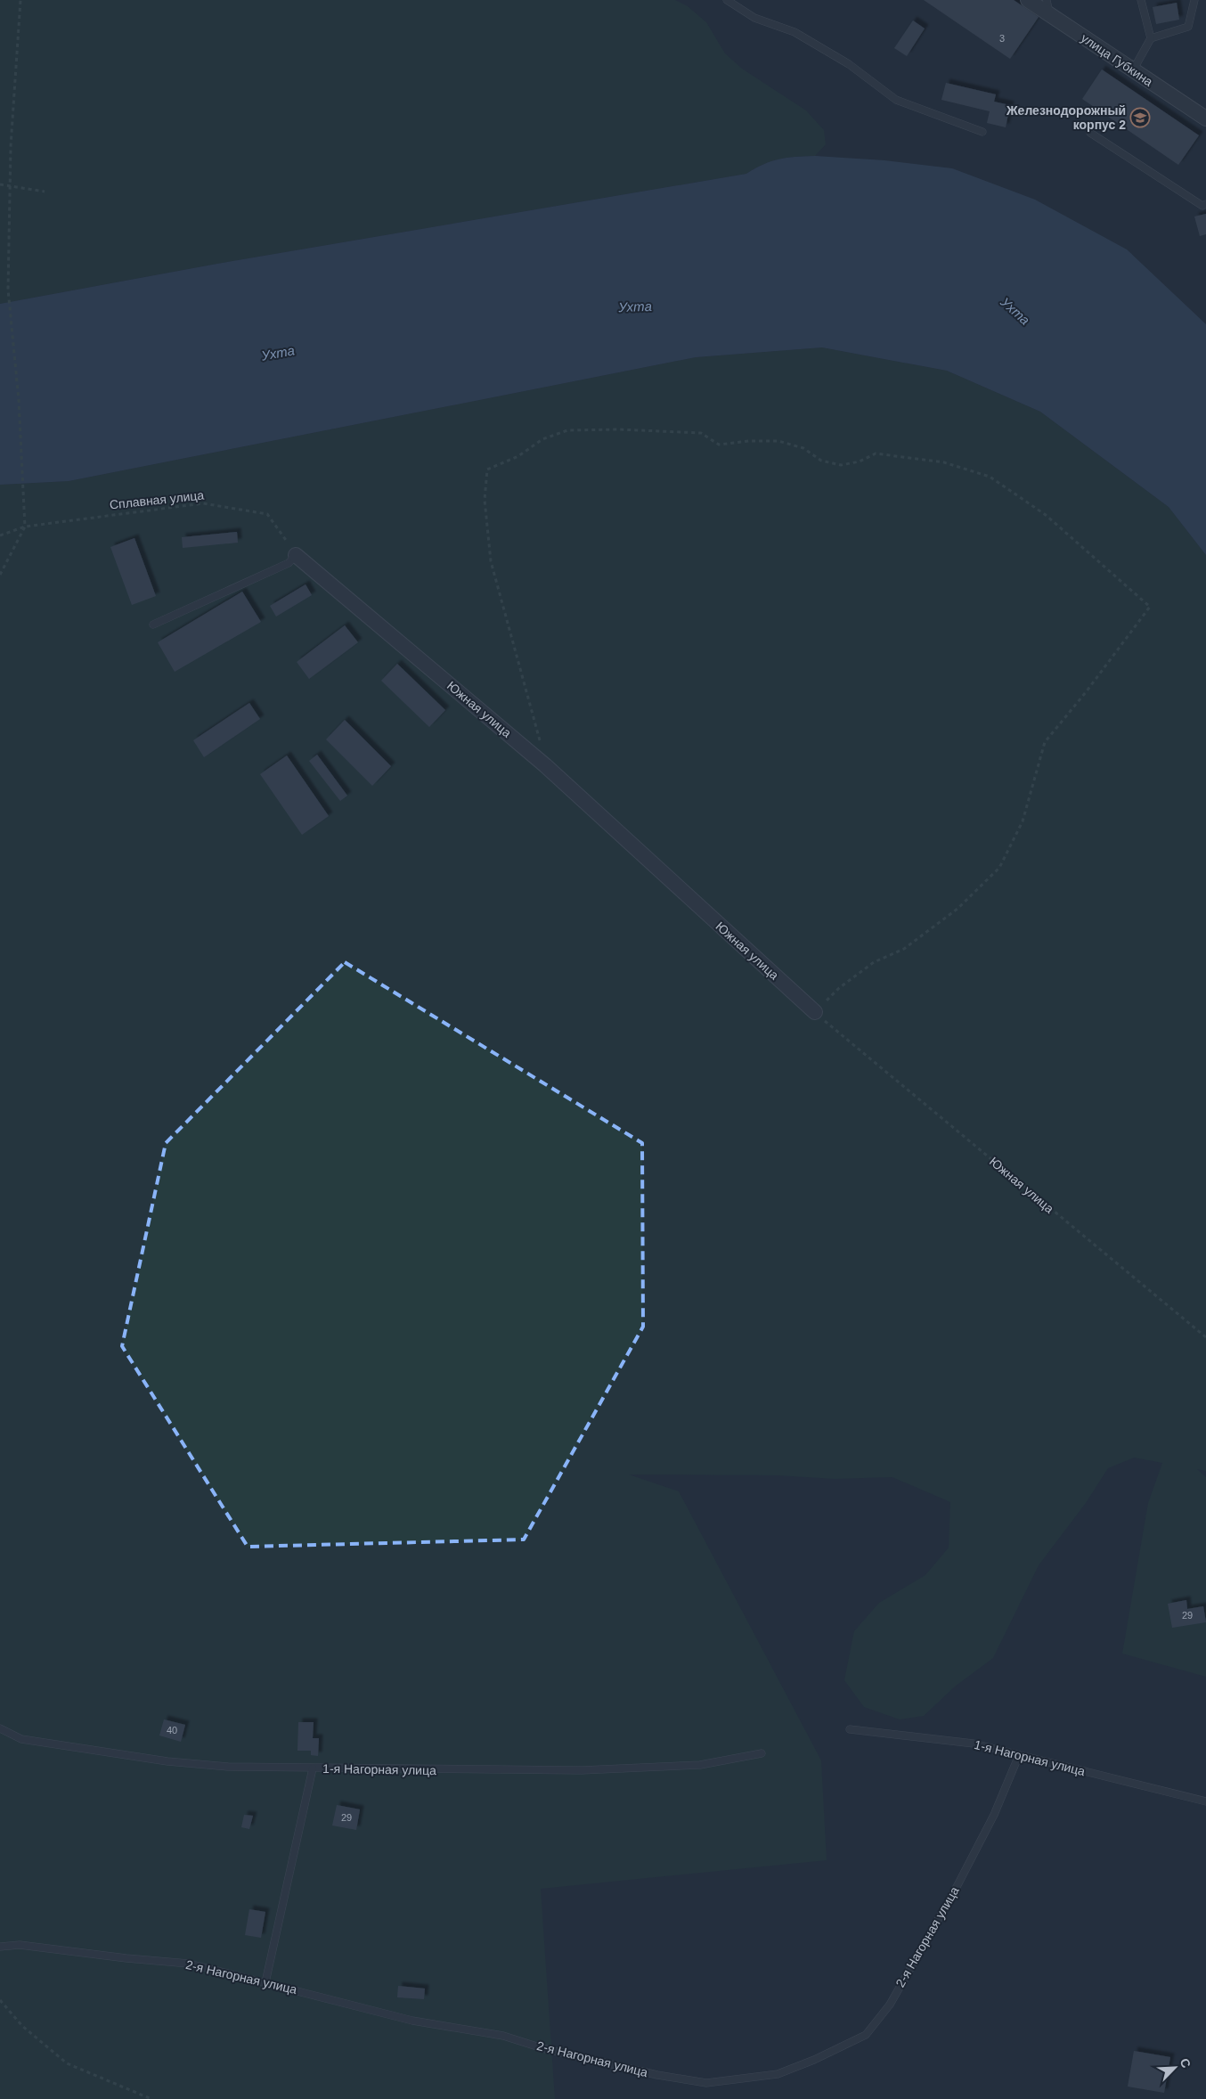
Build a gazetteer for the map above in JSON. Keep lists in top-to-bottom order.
{
  "streets": {
    "street": ["улица Губкина", "Южная улица"],
    "lane": ["1-я Нагорная улица", "2-я Нагорная улица"],
    "path": ["Сплавная улица"]
  },
  "crossings": [
    ["Сплавная улица", "Южная улица"],
    ["1-я Нагорная улица", "2-я Нагорная улица"]
  ],
  "water": ["Ухта"],
  "places": {
    "school or university": ["Железнодорожный корпус 2"]
  },
  "house_numbers": [
    "3",
    "29",
    "40",
    "29"
  ],
  "north": "top right"
}
